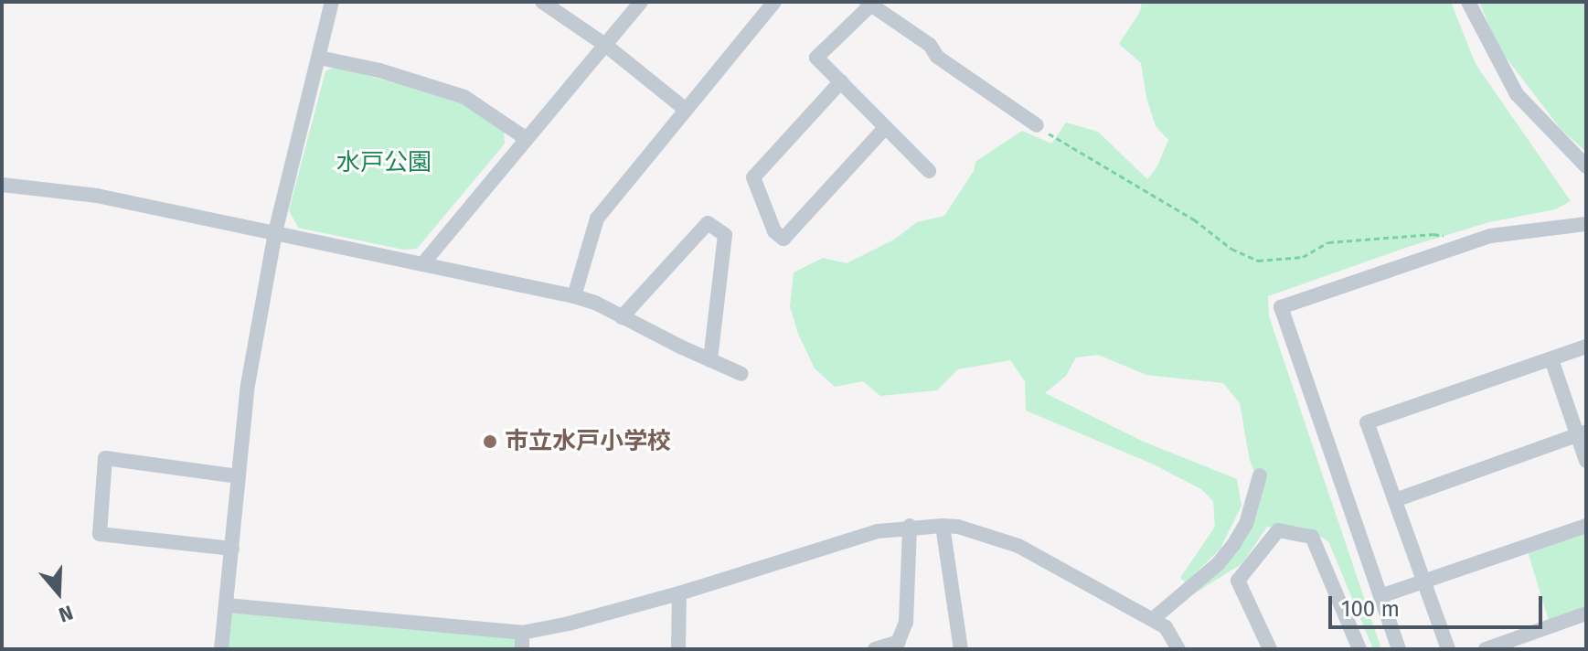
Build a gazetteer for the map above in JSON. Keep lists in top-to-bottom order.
{
  "parks": ["水戸公園"],
  "places": ["市立水戸小学校"],
  "scale_bar": "100 m",
  "north": "bottom"
}
